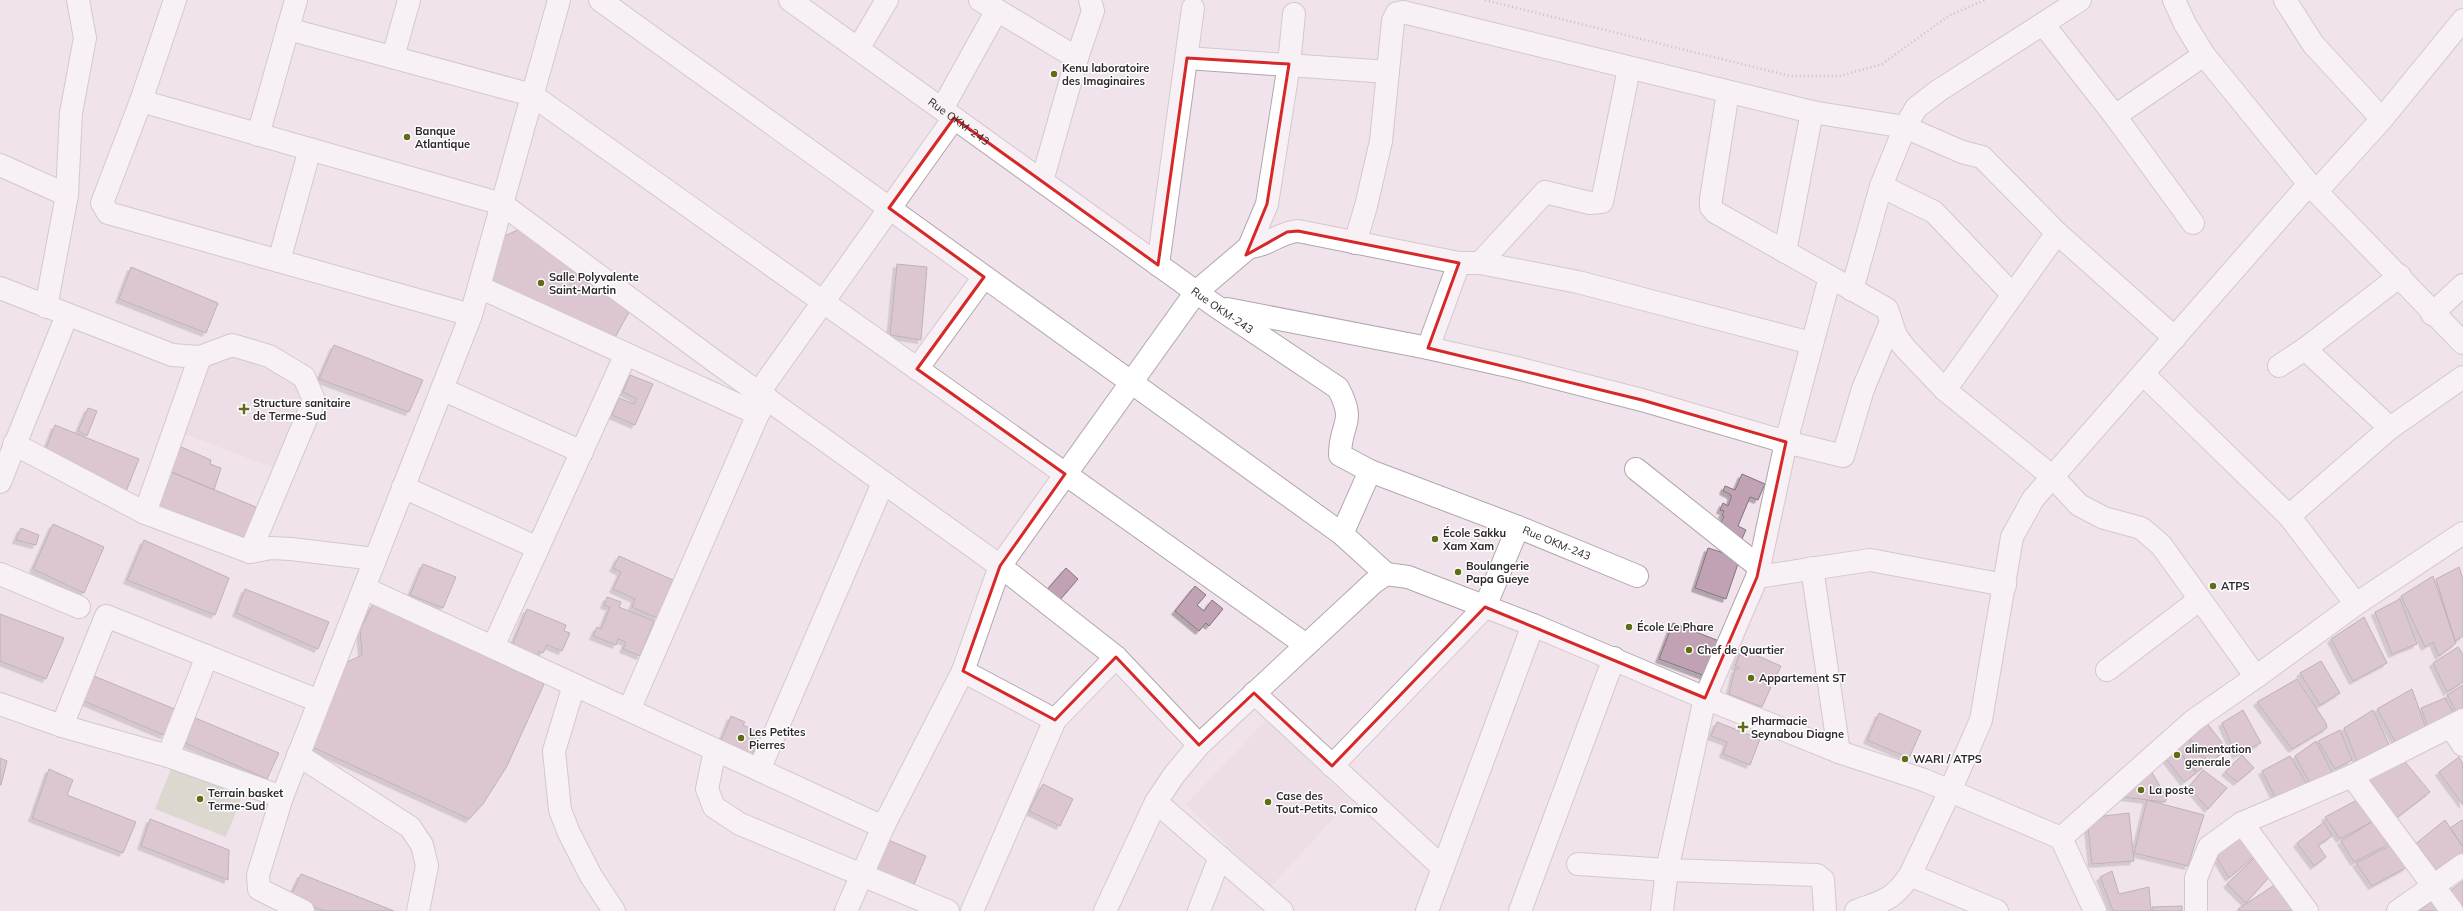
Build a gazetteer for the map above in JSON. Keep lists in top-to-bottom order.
{
  "streets": {
    "street": ["Rue OKM-243"]
  },
  "places": {
    "other": [
      "Kenu laboratoire des Imaginaires",
      "Banque Atlantique",
      "Salle Polyvalente Saint-Martin",
      "École Sakku Xam Xam",
      "Boulangerie Papa Gueye",
      "ATPS",
      "École Le Phare",
      "Chef de Quartier",
      "Appartement ST",
      "Les Petites Pierres",
      "alimentation generale",
      "WARI / ATPS",
      "La poste",
      "Terrain basket Terme-Sud",
      "Case des Tout-Petits, Comico"
    ],
    "health": ["Structure sanitaire de Terme-Sud", "Pharmacie Seynabou Diagne"]
  }
}
